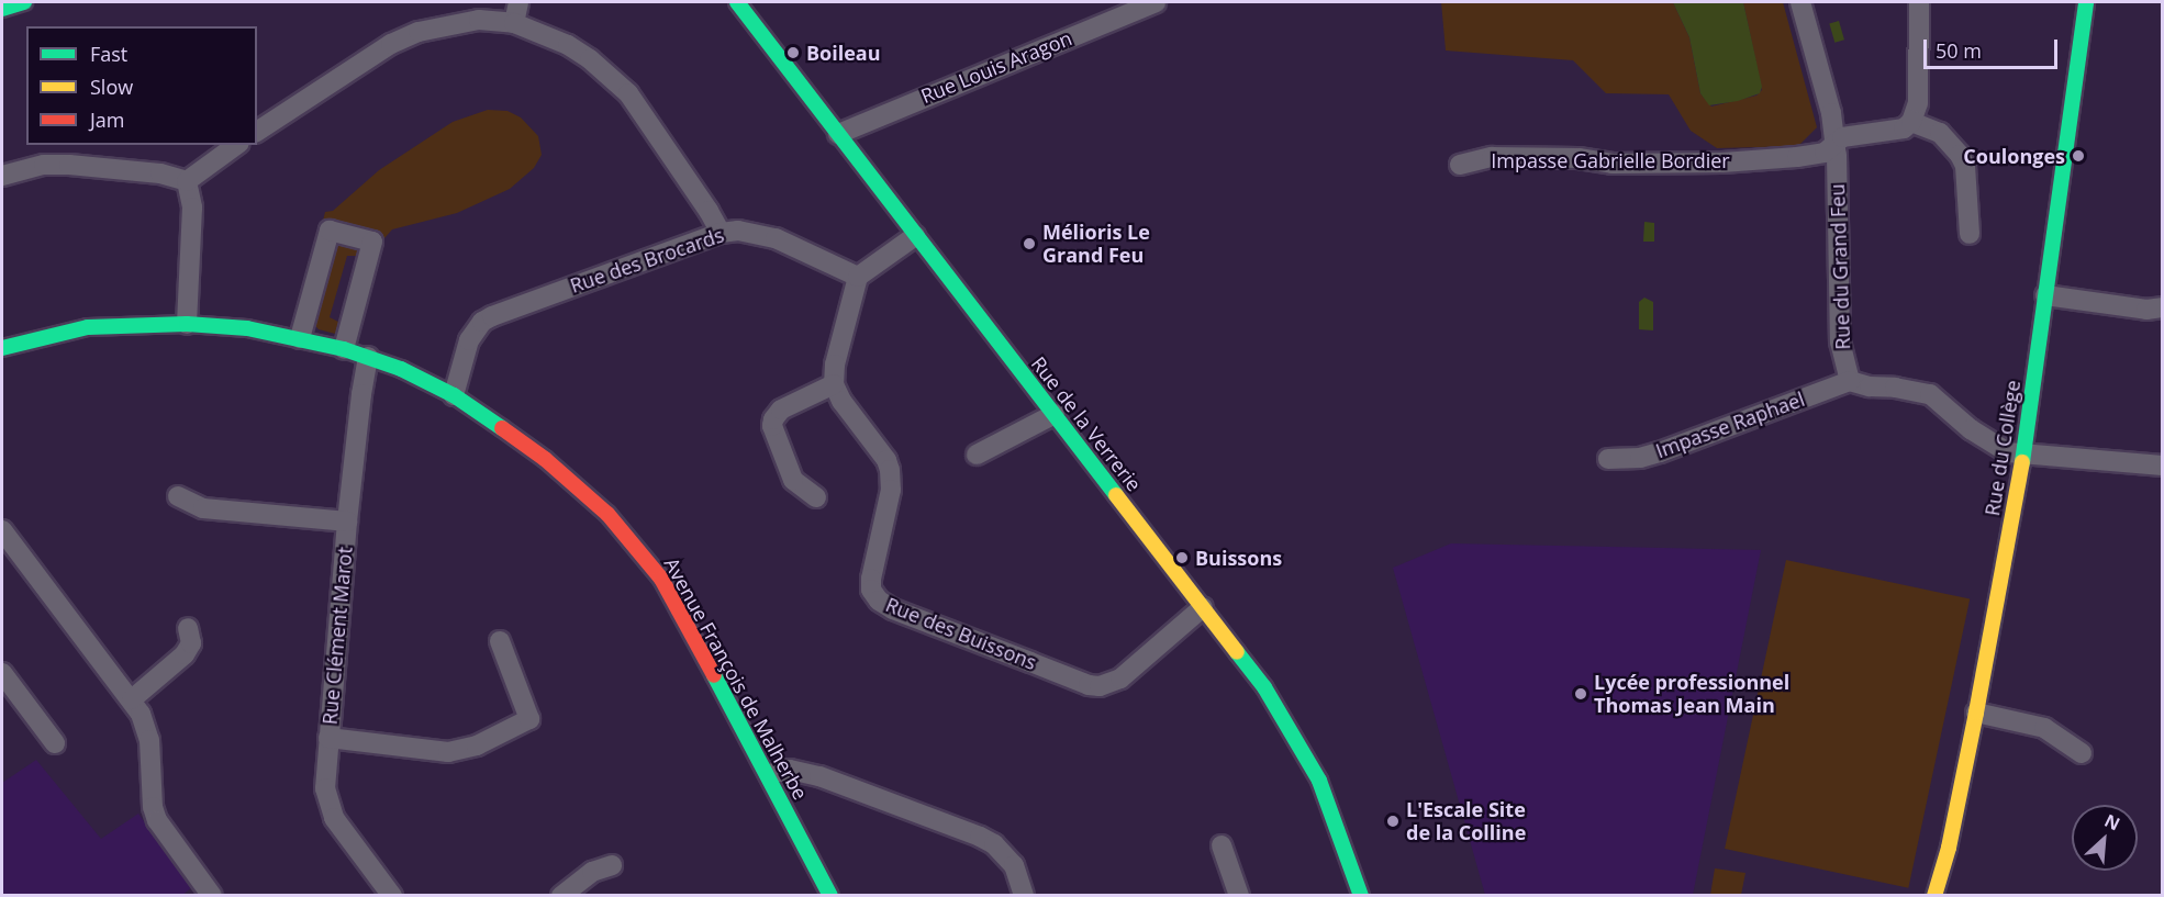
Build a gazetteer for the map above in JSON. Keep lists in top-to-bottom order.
{
  "streets": {
    "street": [
      "Rue Louis Aragon",
      "Impasse Gabrielle Bordier",
      "Rue des Brocards",
      "Rue du Grand Feu",
      "Rue de la Verrerie",
      "Impasse Raphael",
      "Rue du Collège",
      "Rue des Buissons",
      "Rue Clément Marot",
      "Avenue François de Malherbe"
    ]
  },
  "crossings": [
    ["Rue Louis Aragon", "Rue de la Verrerie"],
    ["Impasse Gabrielle Bordier", "Rue du Grand Feu"],
    ["Rue des Brocards", "Avenue François de Malherbe"],
    ["Rue du Grand Feu", "Impasse Raphael"],
    ["Rue de la Verrerie", "Rue des Buissons"],
    ["Rue Clément Marot", "Avenue François de Malherbe"]
  ],
  "places": [
    "Boileau",
    "Coulonges",
    "Mélioris Le Grand Feu",
    "Buissons",
    "Lycée professionnel Thomas Jean Main",
    "L'Escale Site de la Colline"
  ],
  "legend": ["Fast", "Slow", "Jam"],
  "scale_bar": "50 m",
  "north": "top right"
}
